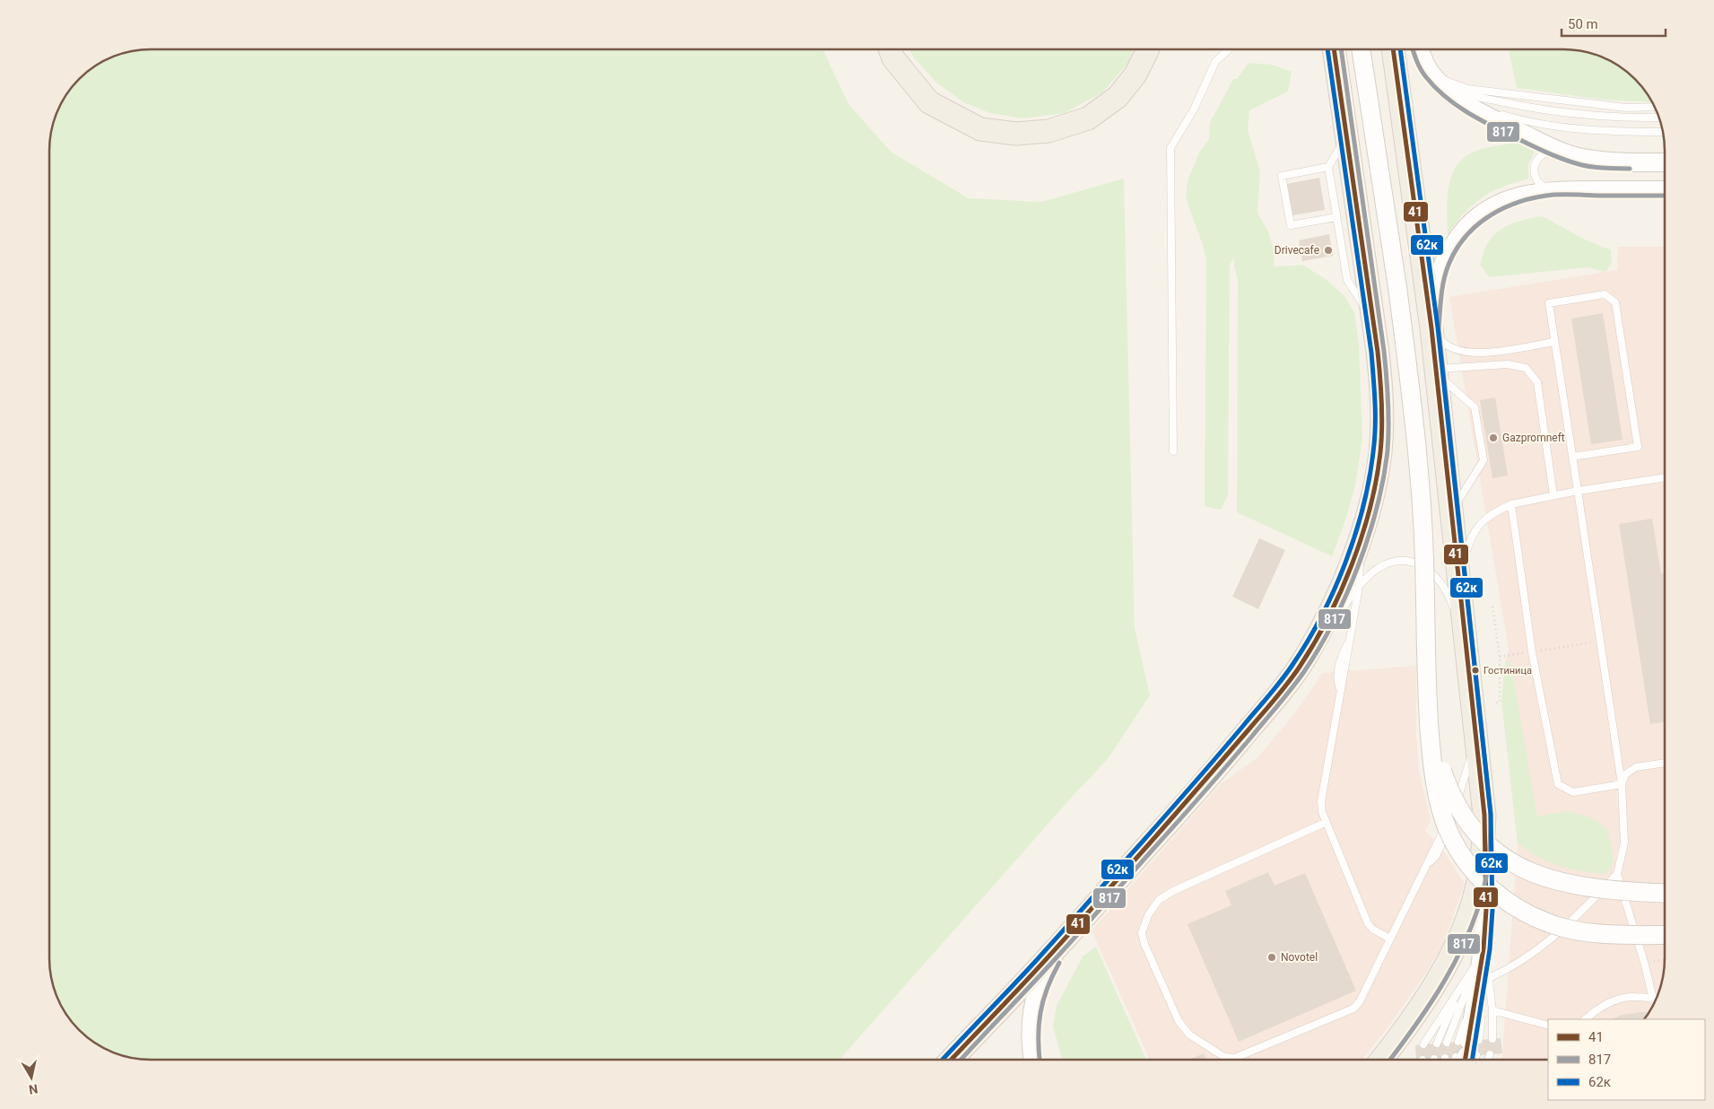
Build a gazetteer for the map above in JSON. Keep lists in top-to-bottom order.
{
  "places": [
    "Drivecafe",
    "Gazpromneft",
    "Гостиница",
    "Novotel"
  ],
  "lines": ["transit line 41", "transit line 817", "transit line 62к"],
  "legend": ["41", "817", "62к"],
  "scale_bar": "50 m",
  "north": "bottom"
}
